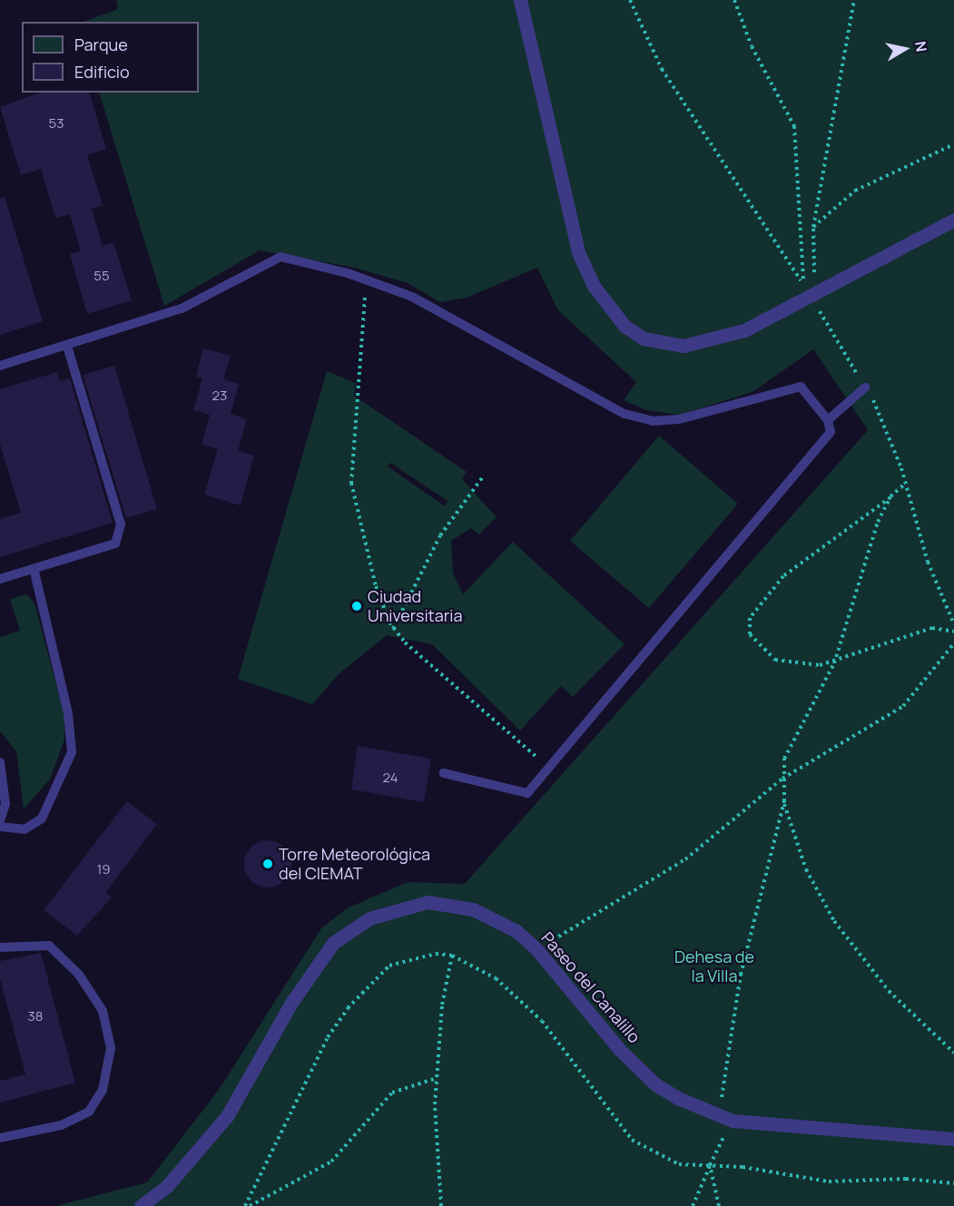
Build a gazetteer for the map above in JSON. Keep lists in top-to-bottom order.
{
  "streets": {
    "street": ["Paseo del Canalillo"]
  },
  "parks": ["Dehesa de la Villa"],
  "places": ["Ciudad Universitaria", "Torre Meteorológica del CIEMAT"],
  "house_numbers": [
    "53",
    "55",
    "23",
    "24",
    "19",
    "38"
  ],
  "legend": ["Parque", "Edificio"],
  "north": "right"
}
